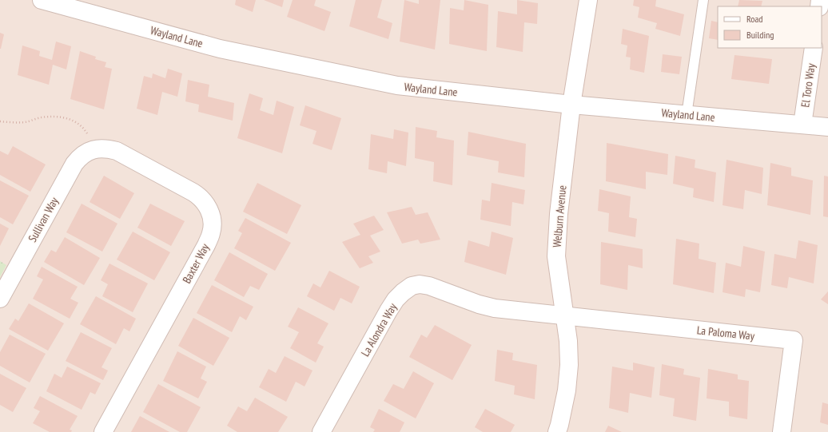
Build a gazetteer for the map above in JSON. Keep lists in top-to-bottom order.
{
  "streets": {
    "street": [
      "Wayland Lane",
      "El Toro Way",
      "Welburn Avenue",
      "Sullivan Way",
      "Baxter Way",
      "La Alondra Way",
      "La Paloma Way"
    ]
  },
  "crossings": [
    ["Wayland Lane", "El Toro Way"],
    ["Wayland Lane", "Welburn Avenue"],
    ["Welburn Avenue", "La Alondra Way"],
    ["Welburn Avenue", "La Paloma Way"],
    ["Sullivan Way", "Baxter Way"],
    ["La Alondra Way", "La Paloma Way"]
  ],
  "legend": ["Road", "Building"]
}
